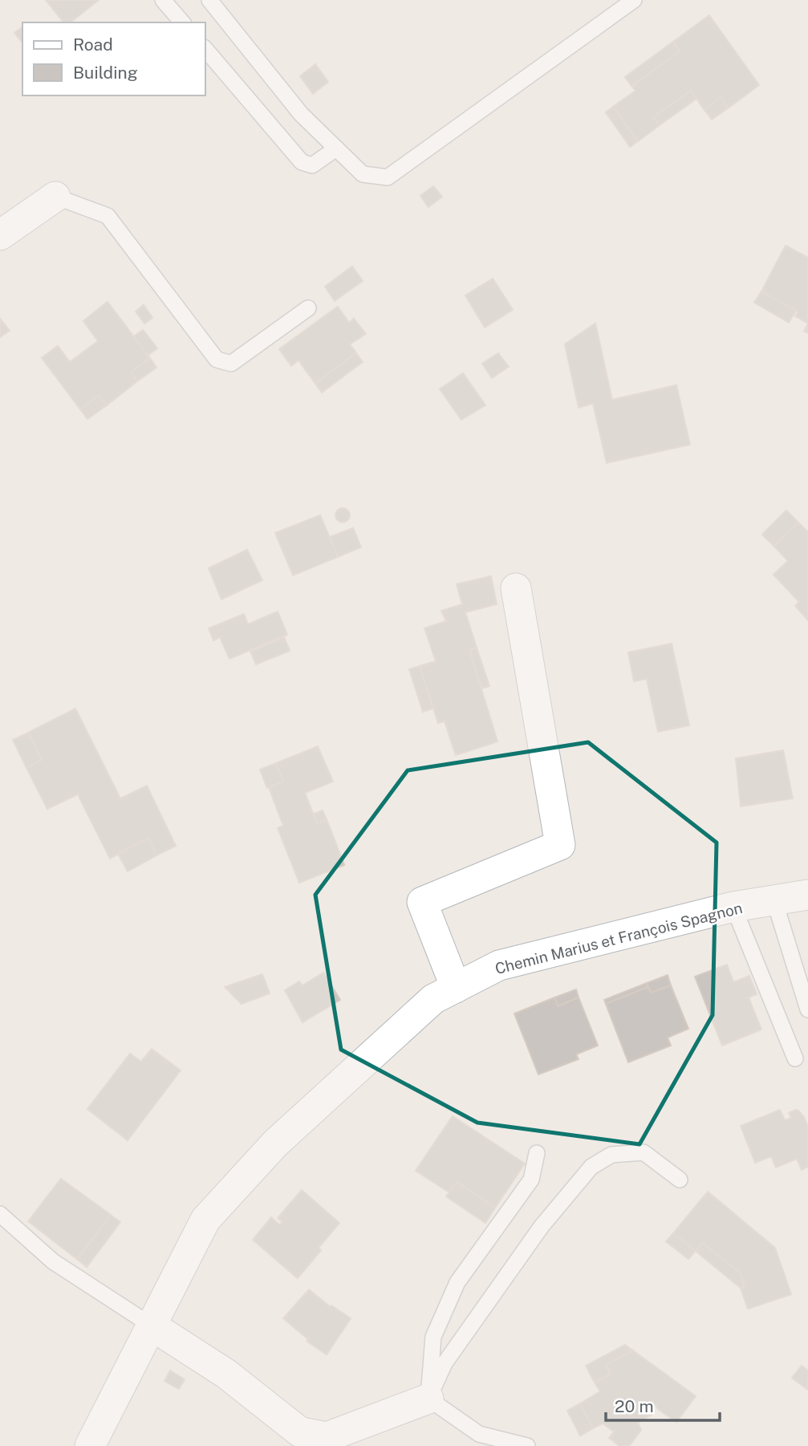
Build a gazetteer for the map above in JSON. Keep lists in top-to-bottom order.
{
  "streets": {
    "street": ["Chemin Marius et François Spagnon"]
  },
  "legend": ["Road", "Building"],
  "scale_bar": "20 m"
}
